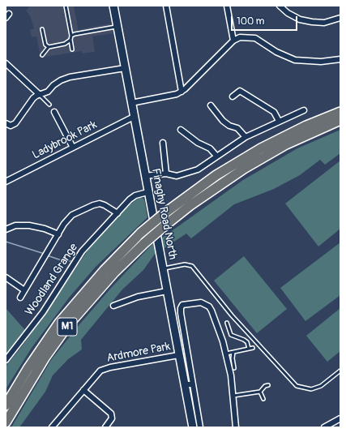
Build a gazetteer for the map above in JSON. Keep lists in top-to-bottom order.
{
  "streets": {
    "highway": ["M1"],
    "street": [
      "Ladybrook Park",
      "Finaghy Road North",
      "Woodland Grange",
      "Ardmore Park"
    ]
  },
  "crossings": [
    ["Ladybrook Park", "Finaghy Road North"],
    ["Finaghy Road North", "Woodland Grange"],
    ["Finaghy Road North", "Ardmore Park"]
  ],
  "scale_bar": "100 m"
}
